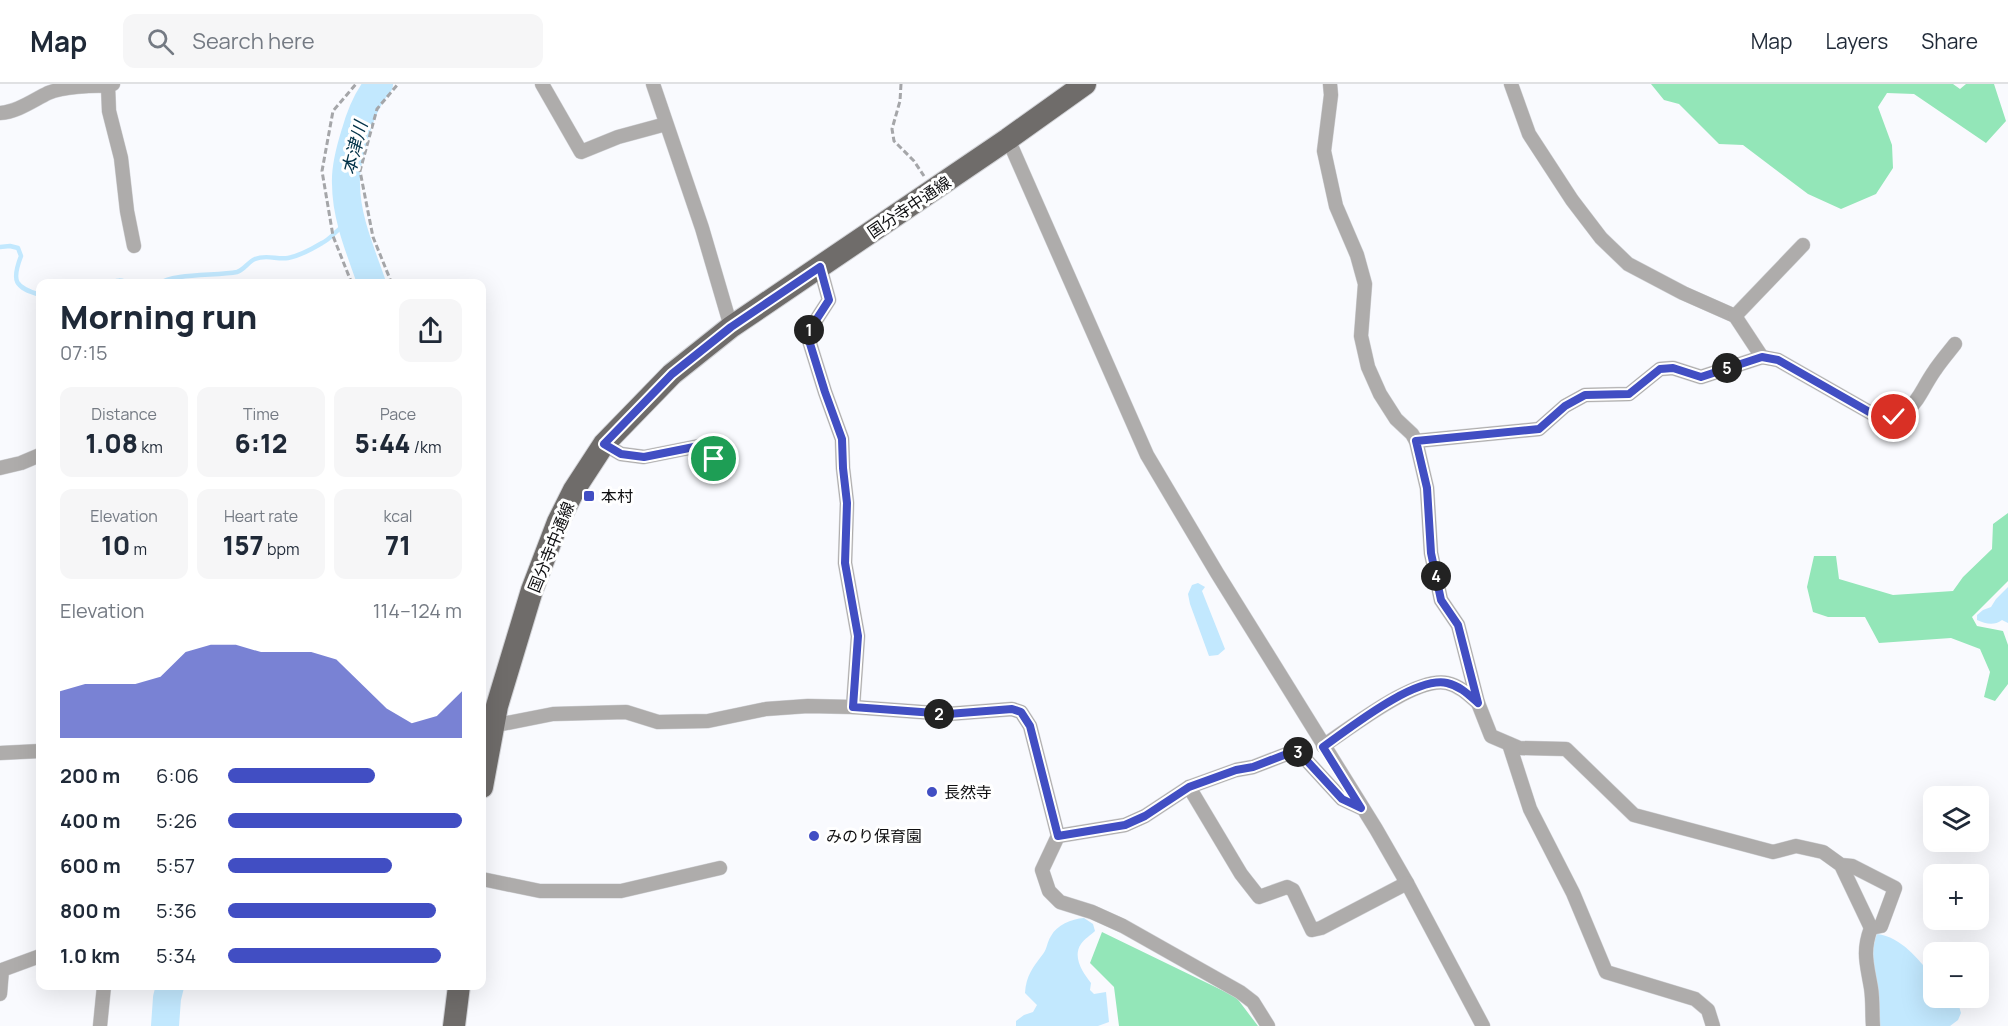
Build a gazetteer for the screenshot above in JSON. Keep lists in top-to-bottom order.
{
  "streets": {
    "main road": ["国分寺中通線"]
  },
  "water": ["本津川"],
  "places": {
    "transit": ["本村"],
    "other": ["長然寺", "みのり保育園"]
  },
  "page": {
    "header": "Map",
    "search": "Search here",
    "nav": ["Map", "Layers", "Share"],
    "heading": ["Morning run", "07:15"],
    "pins": [
      "1",
      "5",
      "4",
      "2",
      "3"
    ],
    "stats": [
      ["Distance", "1.08 km"],
      ["Time", "6:12"],
      ["Pace", "5:44 /km"],
      ["Elevation", "10 m"],
      ["Heart rate", "157 bpm"],
      ["kcal", "71"]
    ],
    "chart": ["Elevation", "114–124 m"],
    "list": [
      {
        "name": "200 m",
        "note": "6:06"
      },
      {
        "name": "400 m",
        "note": "5:26"
      },
      {
        "name": "600 m",
        "note": "5:57"
      },
      {
        "name": "800 m",
        "note": "5:36"
      },
      {
        "name": "1.0 km",
        "note": "5:34"
      }
    ],
    "map_buttons": ["+", "−"]
  }
}
